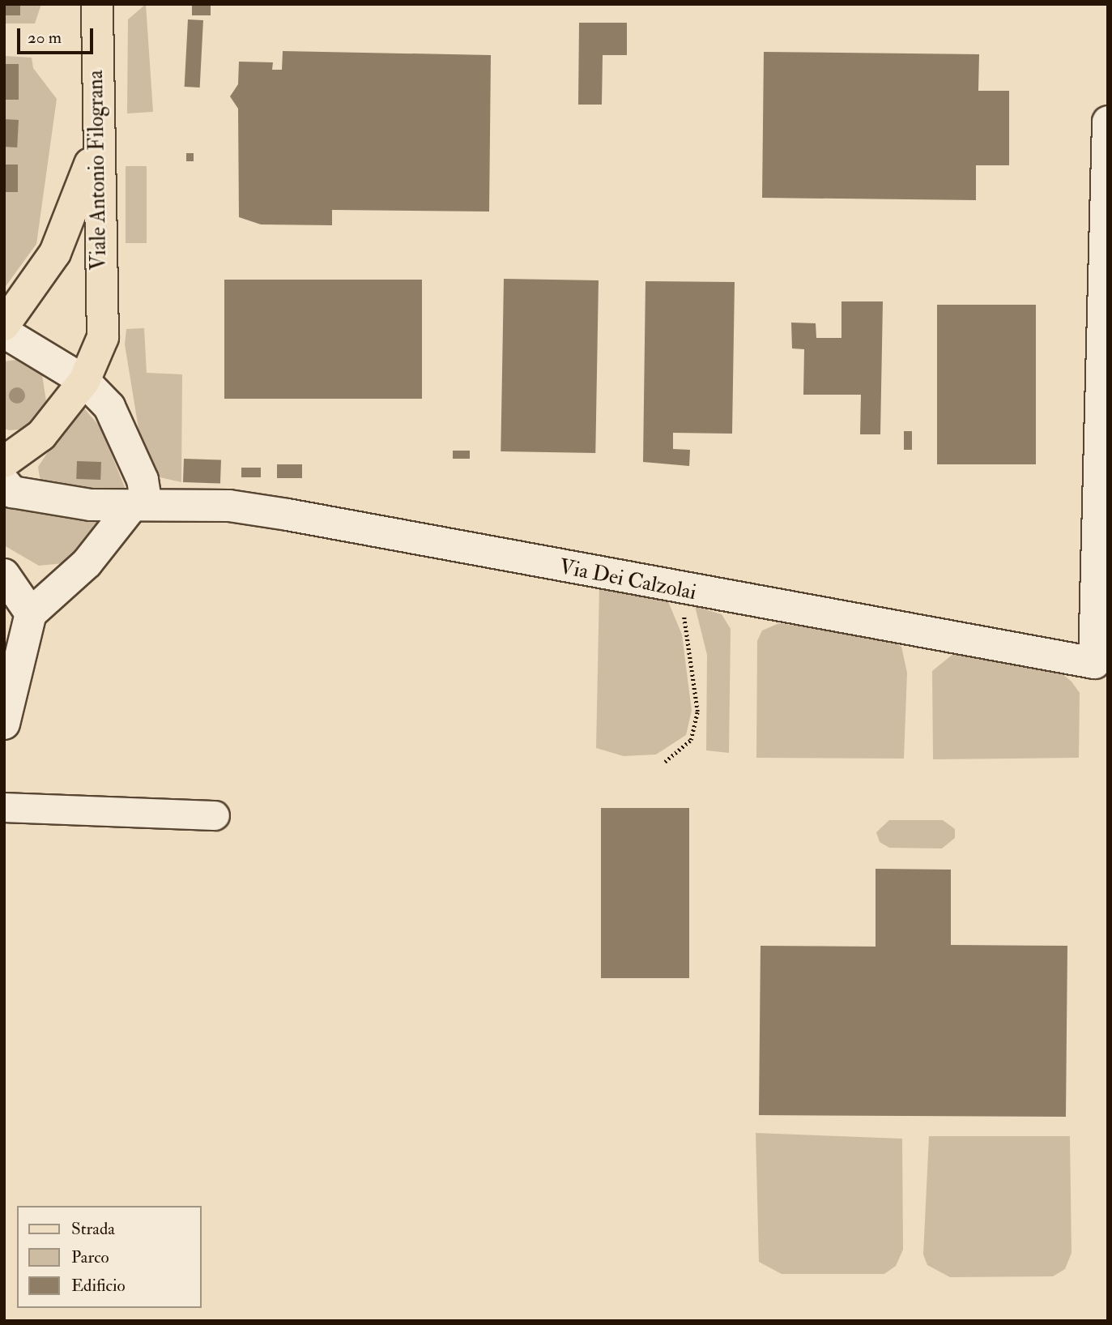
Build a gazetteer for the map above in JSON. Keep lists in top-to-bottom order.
{
  "streets": {
    "main road": ["Viale Antonio Filograna"],
    "street": ["Via Dei Calzolai"]
  },
  "legend": ["Strada", "Parco", "Edificio"],
  "scale_bar": "20 m"
}
